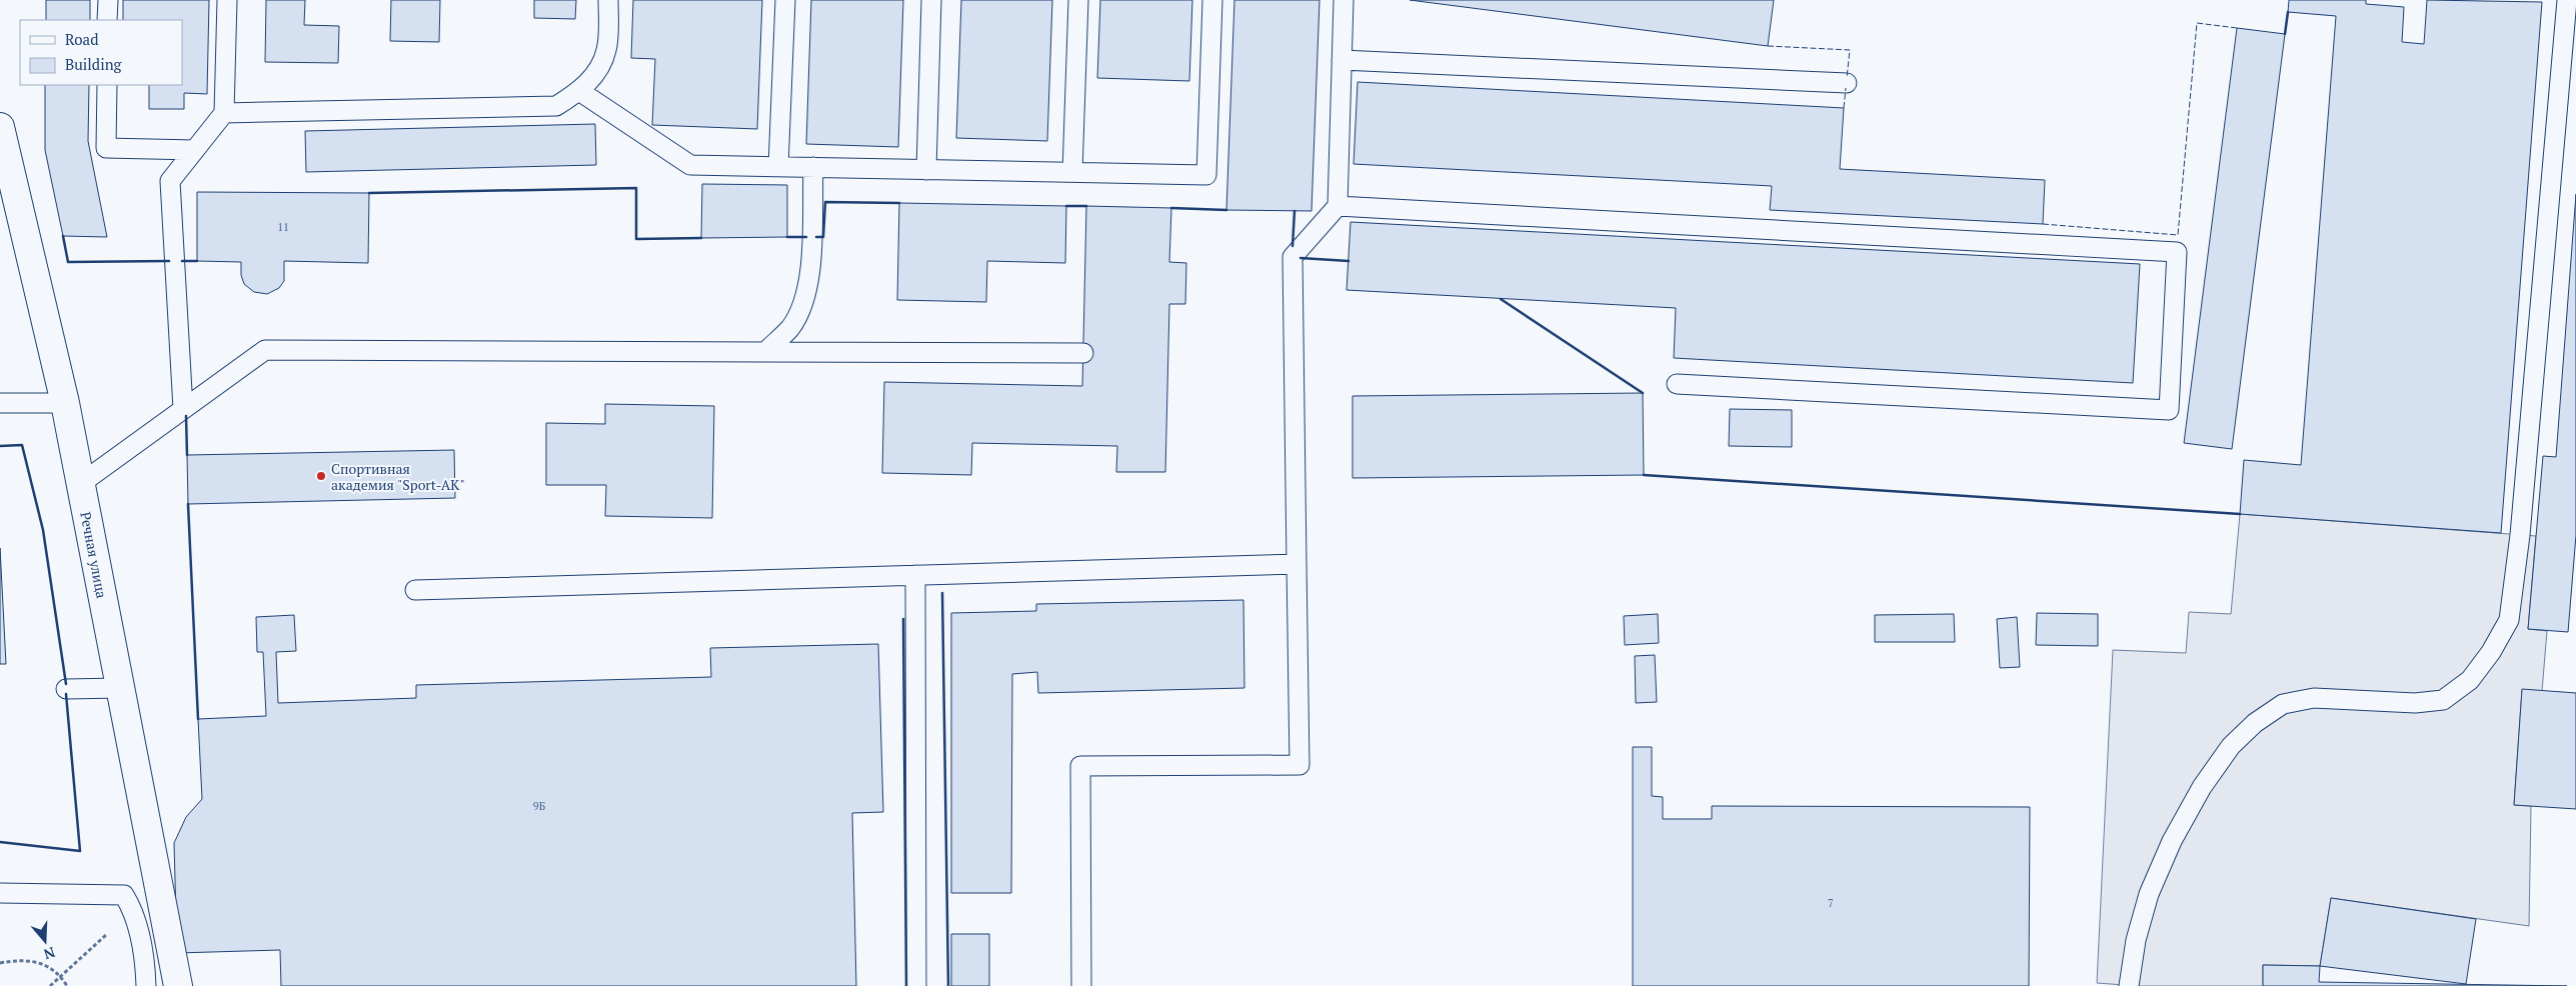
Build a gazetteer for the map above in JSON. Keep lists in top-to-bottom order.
{
  "streets": {
    "street": ["Речная улица"]
  },
  "places": ["Спортивная академия \"Sport-AK\""],
  "house_numbers": ["11", "9Б", "7"],
  "legend": ["Road", "Building"],
  "north": "bottom"
}
